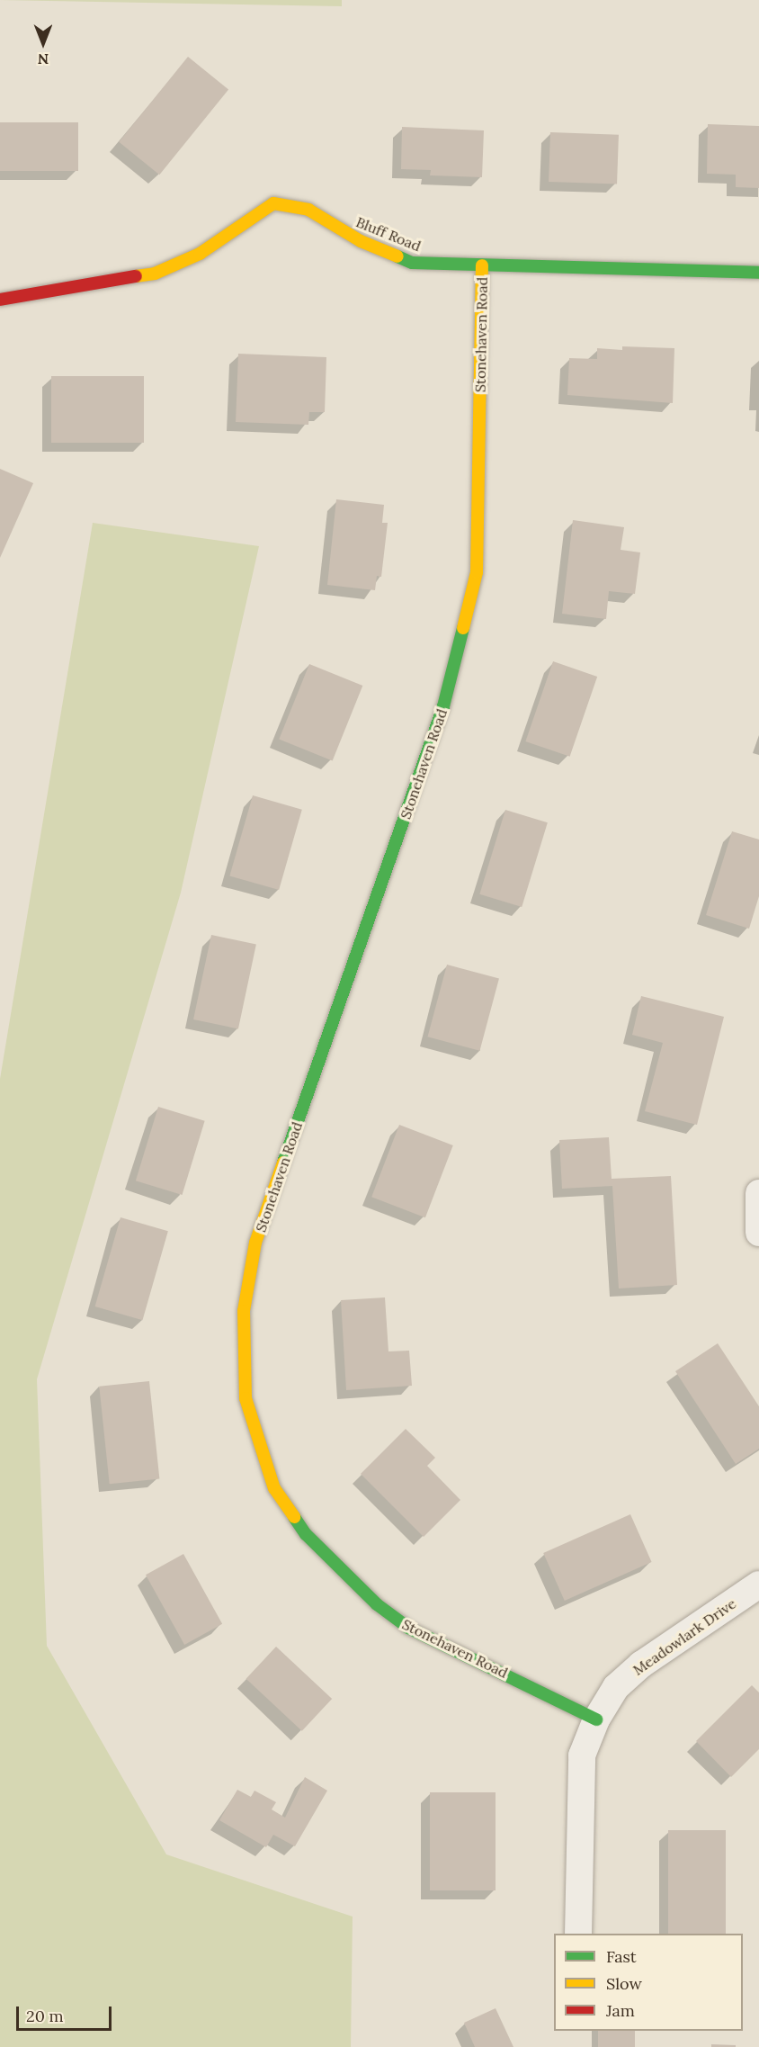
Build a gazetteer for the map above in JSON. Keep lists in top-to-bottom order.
{
  "streets": {
    "street": ["Bluff Road", "Stonehaven Road", "Meadowlark Drive"]
  },
  "crossings": [
    ["Bluff Road", "Stonehaven Road"],
    ["Stonehaven Road", "Meadowlark Drive"]
  ],
  "legend": ["Fast", "Slow", "Jam"],
  "scale_bar": "20 m",
  "north": "bottom"
}
